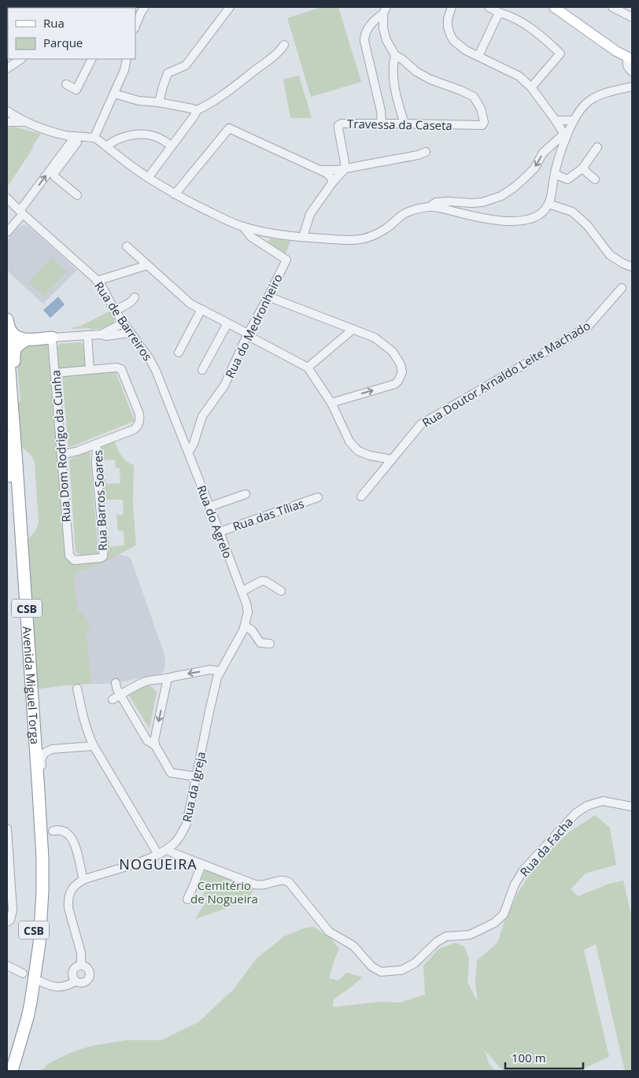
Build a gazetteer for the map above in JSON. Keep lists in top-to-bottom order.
{
  "streets": {
    "highway": ["CSB", "Avenida Miguel Torga"],
    "street": [
      "Travessa da Caseta",
      "Rua de Barreiros",
      "Rua do Medronheiro",
      "Rua Doutor Arnaldo Leite Machado",
      "Rua Dom Rodrigo da Cunha",
      "Rua Barros Soares",
      "Rua das Tílias",
      "Rua do Agrelo",
      "Rua da Igreja",
      "Rua da Facha"
    ]
  },
  "crossings": [
    ["Rua de Barreiros", "Rua do Medronheiro"],
    ["Rua de Barreiros", "Rua do Agrelo"],
    ["Rua do Medronheiro", "Rua do Agrelo"],
    ["Rua Dom Rodrigo da Cunha", "Rua Barros Soares"],
    ["Rua das Tílias", "Rua do Agrelo"],
    ["Rua do Agrelo", "Rua da Igreja"],
    ["CSB", "Avenida Miguel Torga"],
    ["Rua da Igreja", "Rua da Facha"]
  ],
  "districts": ["NOGUEIRA"],
  "parks": ["Cemitério de Nogueira"],
  "legend": ["Rua", "Parque"],
  "scale_bar": "100 m"
}
